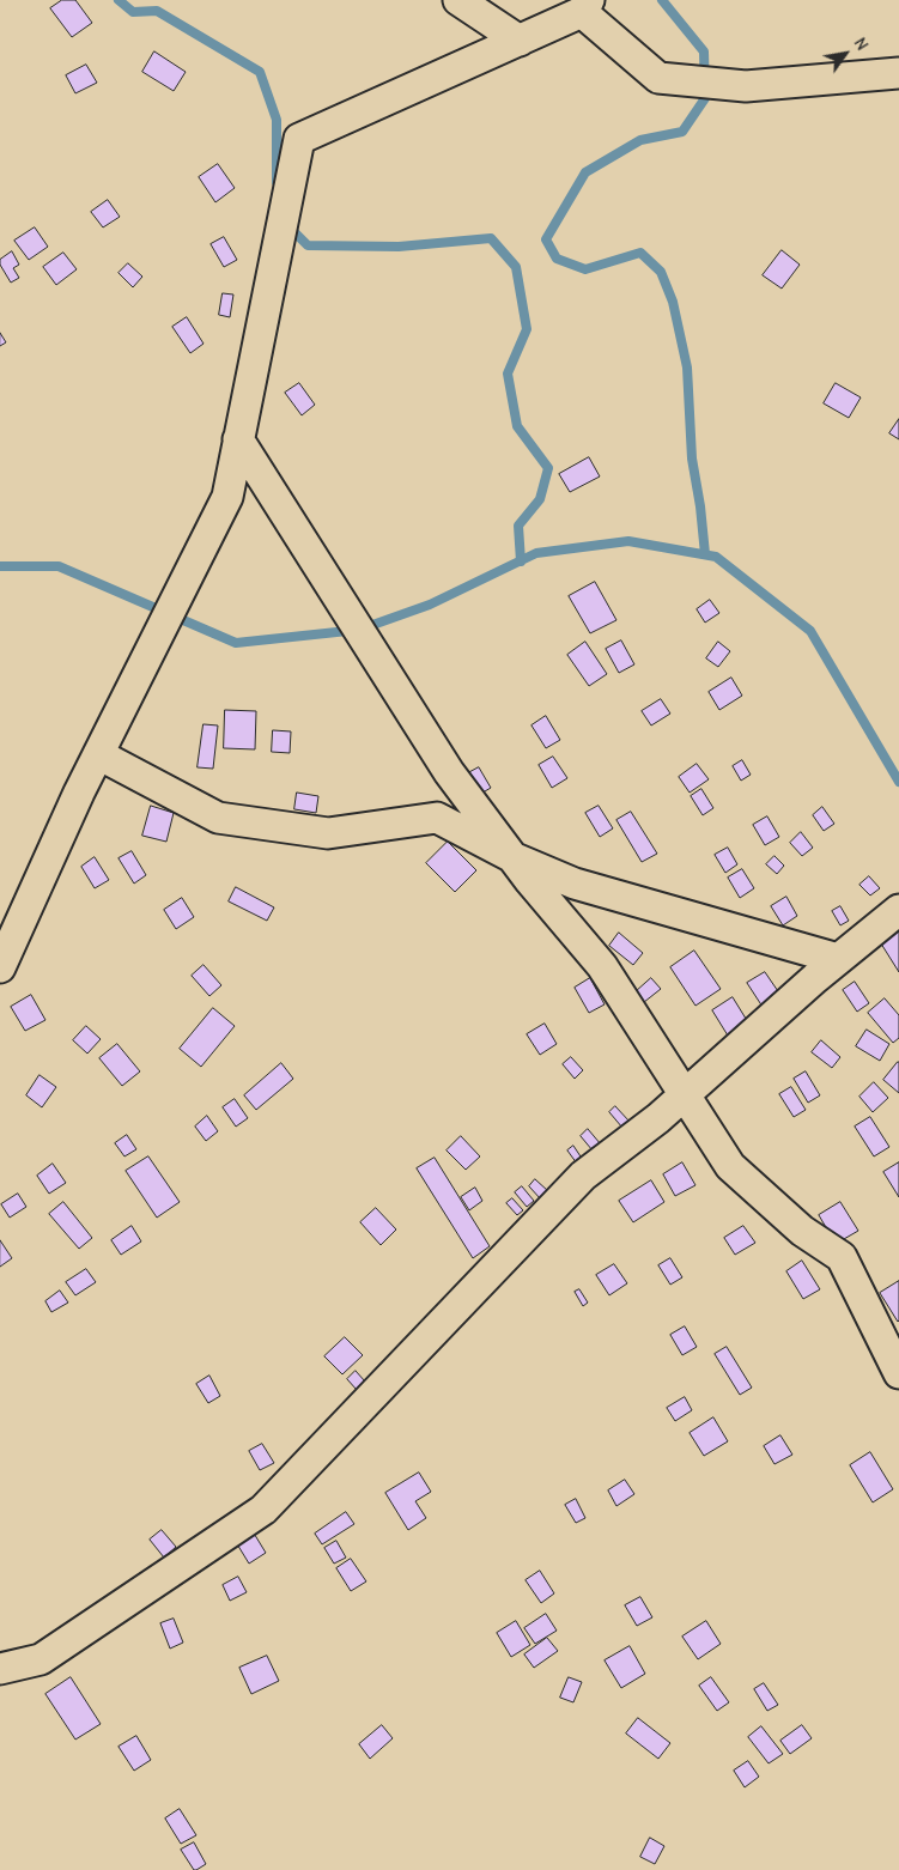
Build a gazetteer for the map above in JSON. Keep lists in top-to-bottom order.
{
  "north": "top right"
}
